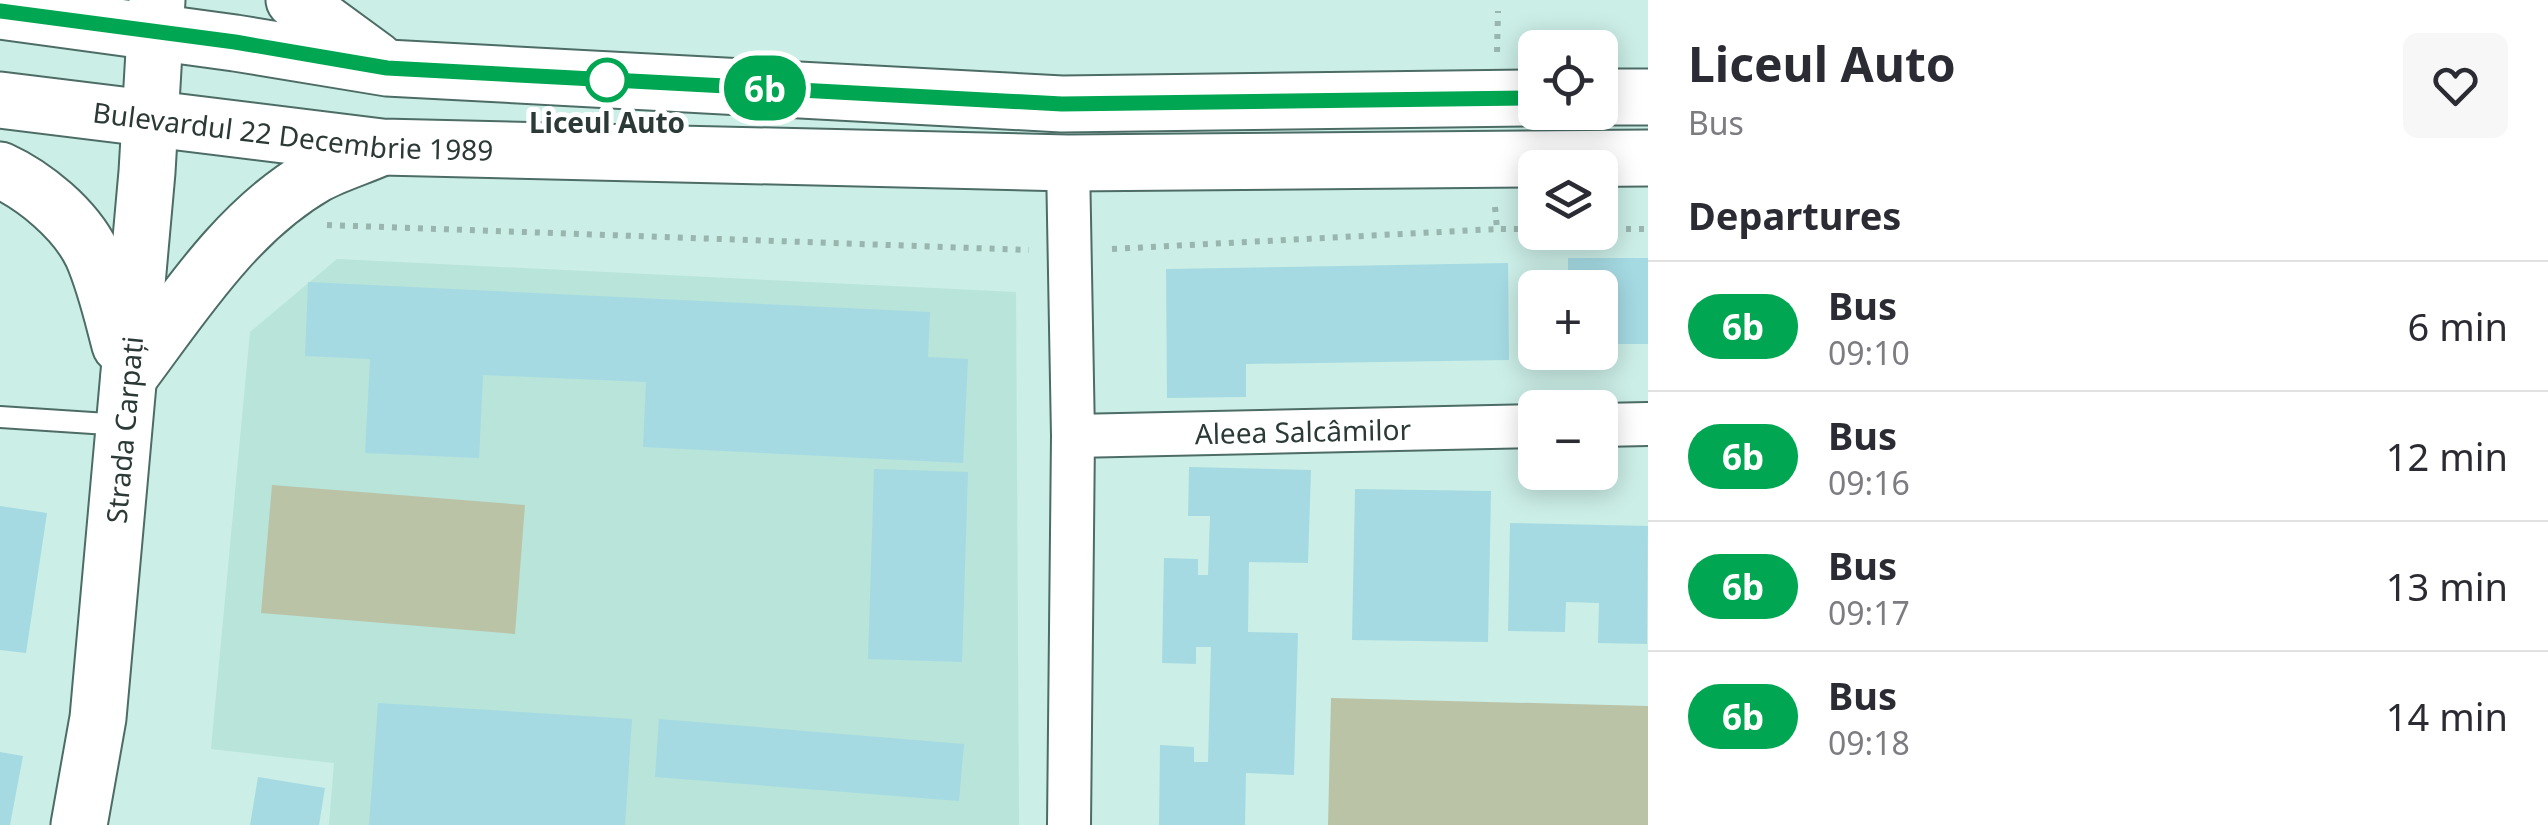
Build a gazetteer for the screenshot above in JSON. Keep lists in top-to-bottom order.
{
  "streets": {
    "main road": ["Bulevardul 22 Decembrie 1989", "Strada Carpați"],
    "street": ["Aleea Salcâmilor"]
  },
  "crossings": [
    ["Bulevardul 22 Decembrie 1989", "Strada Carpați"]
  ],
  "places": ["Liceul Auto"],
  "lines": ["bus line 6b"],
  "page": {
    "on_map": "6b",
    "heading": [
      ["Liceul Auto", "Bus"],
      "Departures"
    ],
    "map_buttons": ["+", "−"],
    "list": [
      {
        "mark": "6b",
        "name": "Bus",
        "note": "09:10",
        "value": "6 min"
      },
      {
        "mark": "6b",
        "name": "Bus",
        "note": "09:16",
        "value": "12 min"
      },
      {
        "mark": "6b",
        "name": "Bus",
        "note": "09:17",
        "value": "13 min"
      },
      {
        "mark": "6b",
        "name": "Bus",
        "note": "09:18",
        "value": "14 min"
      }
    ]
  }
}
